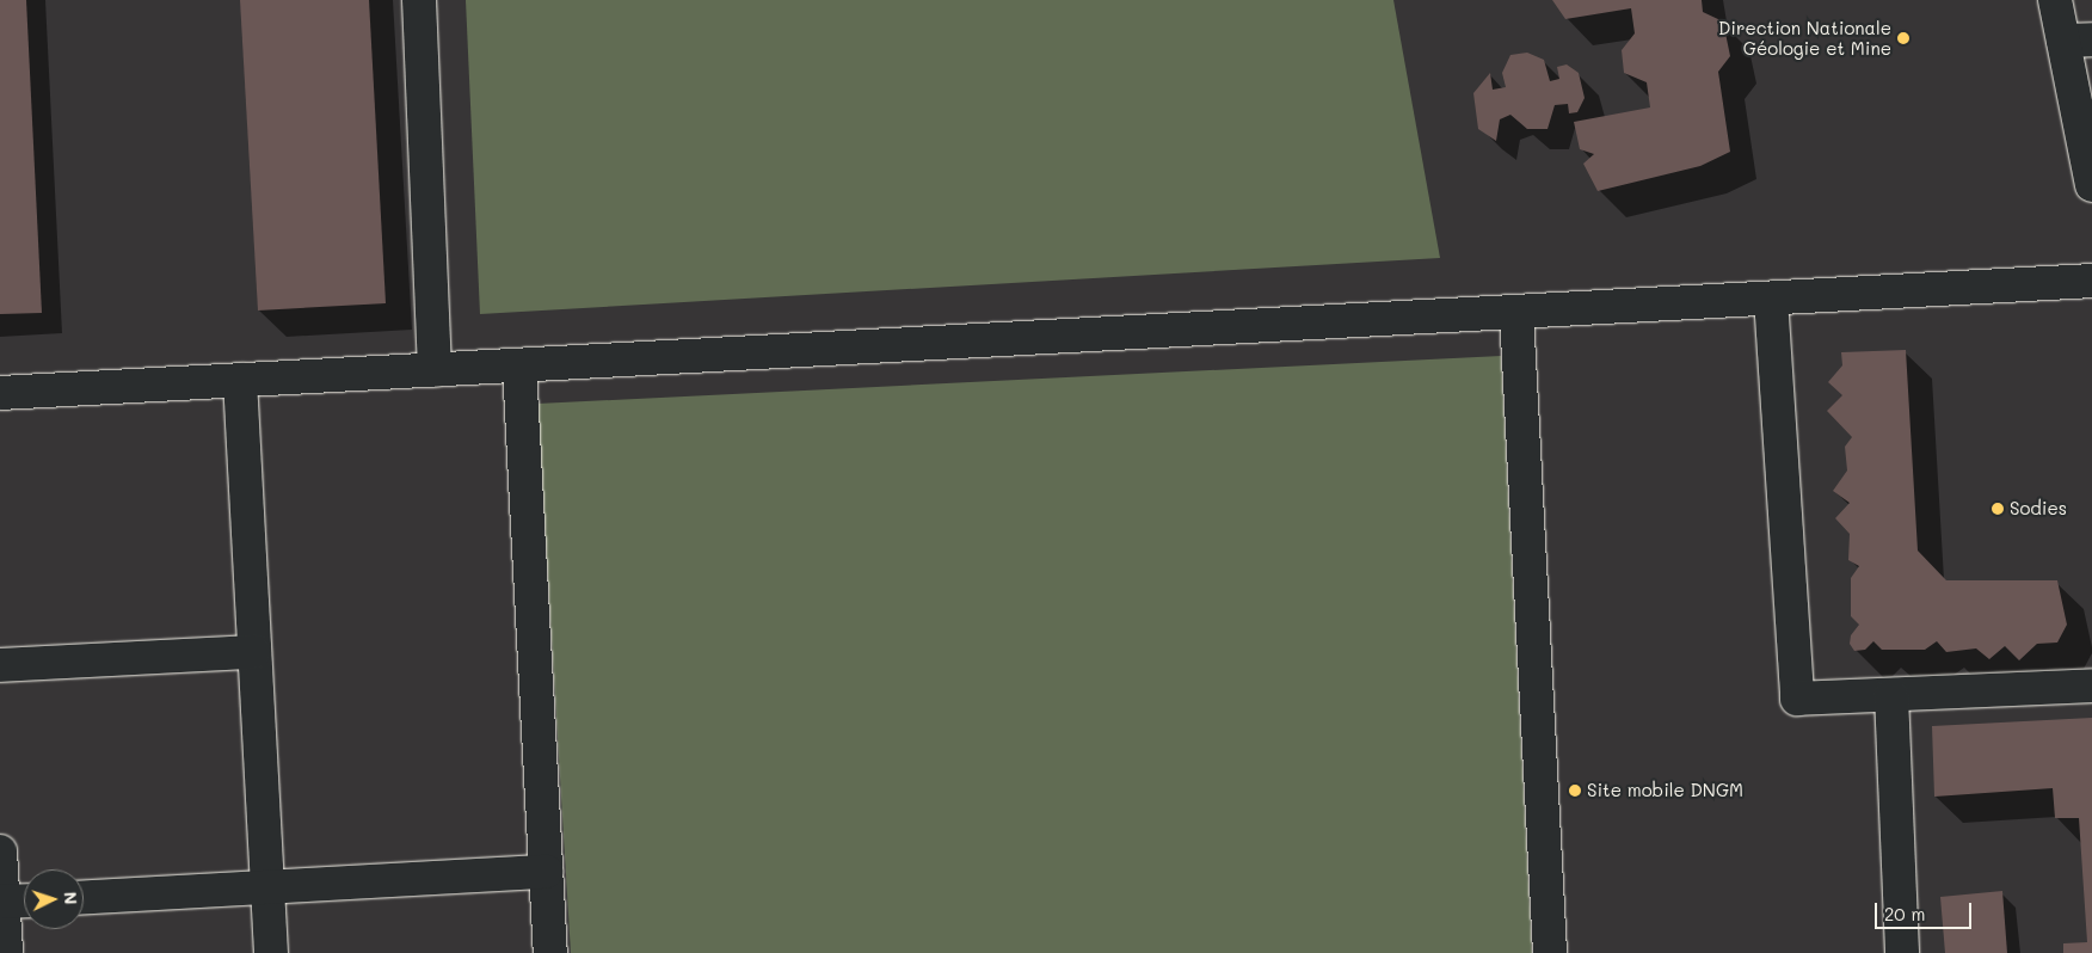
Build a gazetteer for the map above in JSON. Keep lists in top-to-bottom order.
{
  "places": ["Direction Nationale Géologie et Mine", "Sodies", "Site mobile DNGM"],
  "scale_bar": "20 m",
  "north": "right"
}
